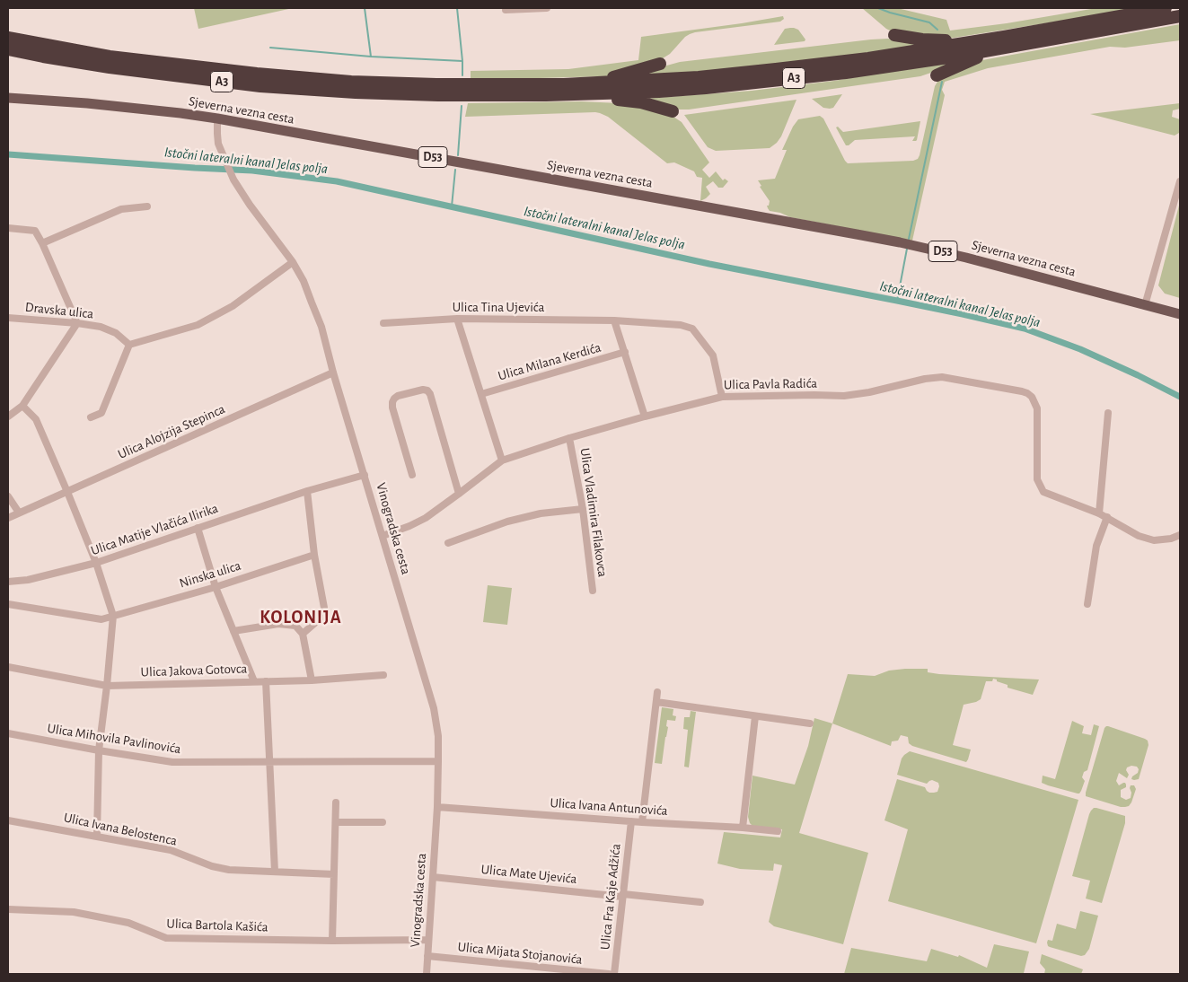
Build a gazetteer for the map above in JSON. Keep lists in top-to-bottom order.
{
  "streets": {
    "highway": ["A3"],
    "main road": ["Sjeverna vezna cesta", "D53"],
    "street": [
      "Ulica Tina Ujevića",
      "Dravska ulica",
      "Ulica Milana Kerdića",
      "Ulica Pavla Radića",
      "Ulica Alojzija Stepinca",
      "Ulica Vladimira Filakovca",
      "Vinogradska cesta",
      "Ulica Matije Vlačića Ilirika",
      "Ninska ulica",
      "Ulica Jakova Gotovca",
      "Ulica Mihovila Pavlinovića",
      "Ulica Ivana Antunovića",
      "Ulica Ivana Belostenca",
      "Ulica Mate Ujevića",
      "Ulica Fra Kaje Adžića",
      "Ulica Bartola Kašića",
      "Ulica Mijata Stojanovića"
    ]
  },
  "crossings": [
    ["Sjeverna vezna cesta", "Vinogradska cesta"],
    ["Ulica Tina Ujevića", "Ulica Pavla Radića"],
    ["Ulica Pavla Radića", "Ulica Vladimira Filakovca"],
    ["Ulica Pavla Radića", "Vinogradska cesta"],
    ["Ulica Alojzija Stepinca", "Vinogradska cesta"],
    ["Vinogradska cesta", "Ulica Matije Vlačića Ilirika"],
    ["Vinogradska cesta", "Ulica Mihovila Pavlinovića"],
    ["Vinogradska cesta", "Ulica Ivana Antunovića"],
    ["Vinogradska cesta", "Ulica Mate Ujevića"],
    ["Vinogradska cesta", "Ulica Bartola Kašića"],
    ["Vinogradska cesta", "Ulica Mijata Stojanovića"],
    ["Ulica Ivana Antunovića", "Ulica Fra Kaje Adžića"],
    ["Ulica Mate Ujevića", "Ulica Fra Kaje Adžića"]
  ],
  "districts": ["KOLONIJA"],
  "water": ["Istočni lateralni kanal Jelas polja"]
}
